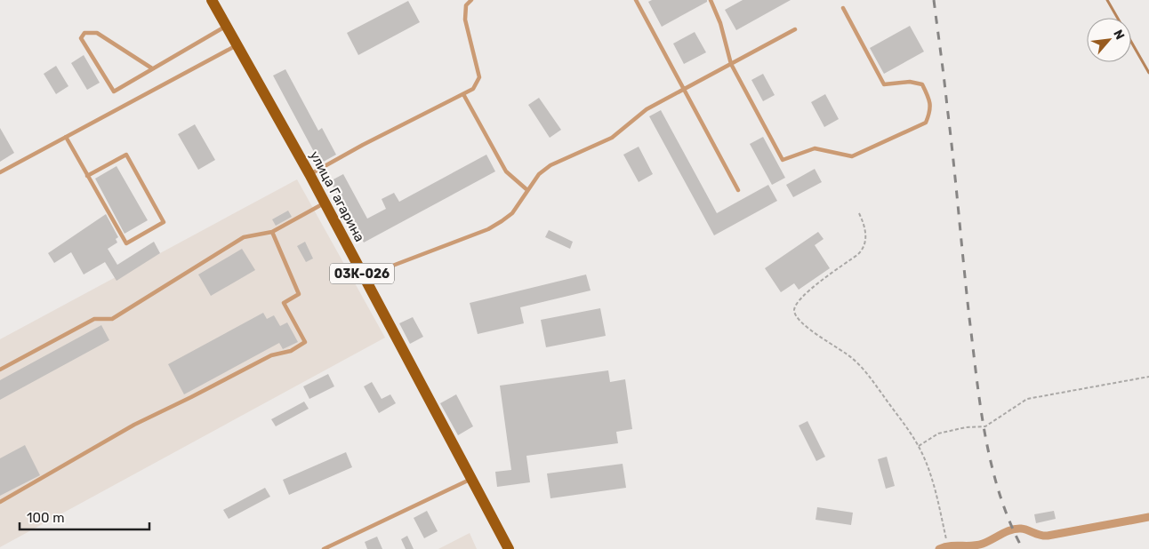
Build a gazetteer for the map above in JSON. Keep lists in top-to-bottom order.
{
  "streets": {
    "main road": ["улица Гагарина", "03К-026"]
  },
  "scale_bar": "100 m",
  "north": "top right"
}
